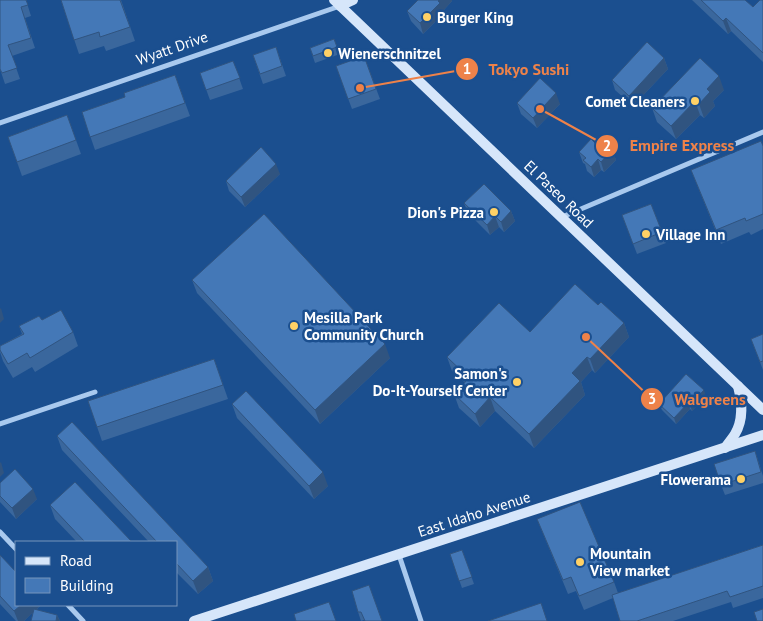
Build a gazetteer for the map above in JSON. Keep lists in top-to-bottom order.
{
  "streets": {
    "main road": ["Wyatt Drive", "El Paseo Road", "East Idaho Avenue"]
  },
  "crossings": [
    ["Wyatt Drive", "El Paseo Road"]
  ],
  "places": [
    "Burger King",
    "Wienerschnitzel",
    "Tokyo Sushi",
    "Comet Cleaners",
    "Empire Express",
    "Dion's Pizza",
    "Village Inn",
    "Mesilla Park Community Church",
    "Walgreens",
    "Samon's Do-It-Yourself Center",
    "Flowerama",
    "Mountain View market"
  ],
  "legend": ["Road", "Building"]
}
